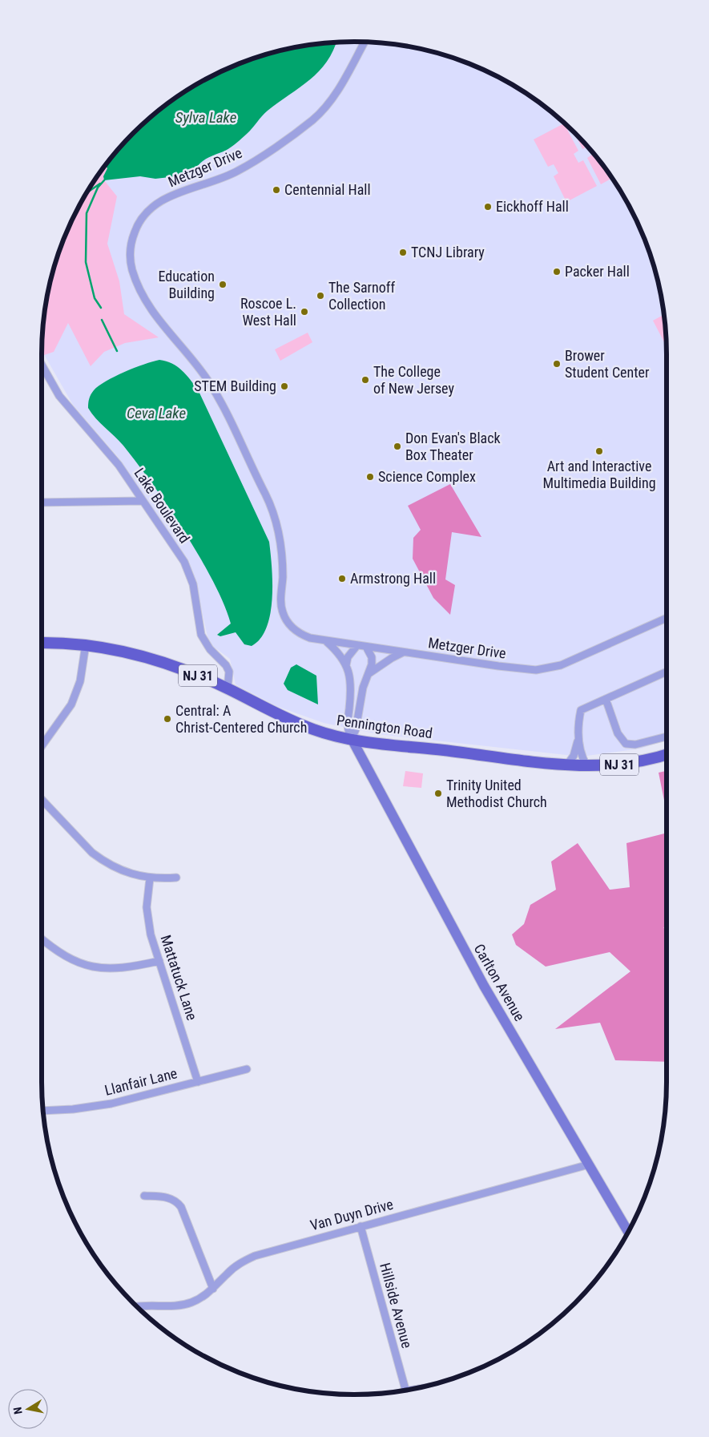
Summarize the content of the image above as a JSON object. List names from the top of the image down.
{
  "streets": {
    "main road": ["NJ 31", "Pennington Road"],
    "street": [
      "Metzger Drive",
      "Lake Boulevard",
      "Mattatuck Lane",
      "Carlton Avenue",
      "Llanfair Lane",
      "Van Duyn Drive",
      "Hillside Avenue"
    ]
  },
  "crossings": [
    ["Lake Boulevard", "Pennington Road"],
    ["Pennington Road", "Carlton Avenue"],
    ["Mattatuck Lane", "Llanfair Lane"],
    ["Carlton Avenue", "Van Duyn Drive"],
    ["Van Duyn Drive", "Hillside Avenue"]
  ],
  "water": ["Sylva Lake", "Ceva Lake"],
  "places": [
    "Centennial Hall",
    "Eickhoff Hall",
    "TCNJ Library",
    "Packer Hall",
    "Education Building",
    "The Sarnoff Collection",
    "Roscoe L. West Hall",
    "Brower Student Center",
    "The College of New Jersey",
    "STEM Building",
    "Don Evan's Black Box Theater",
    "Art and Interactive Multimedia Building",
    "Science Complex",
    "Armstrong Hall",
    "Central: A Christ-Centered Church",
    "Trinity United Methodist Church"
  ],
  "north": "left"
}
